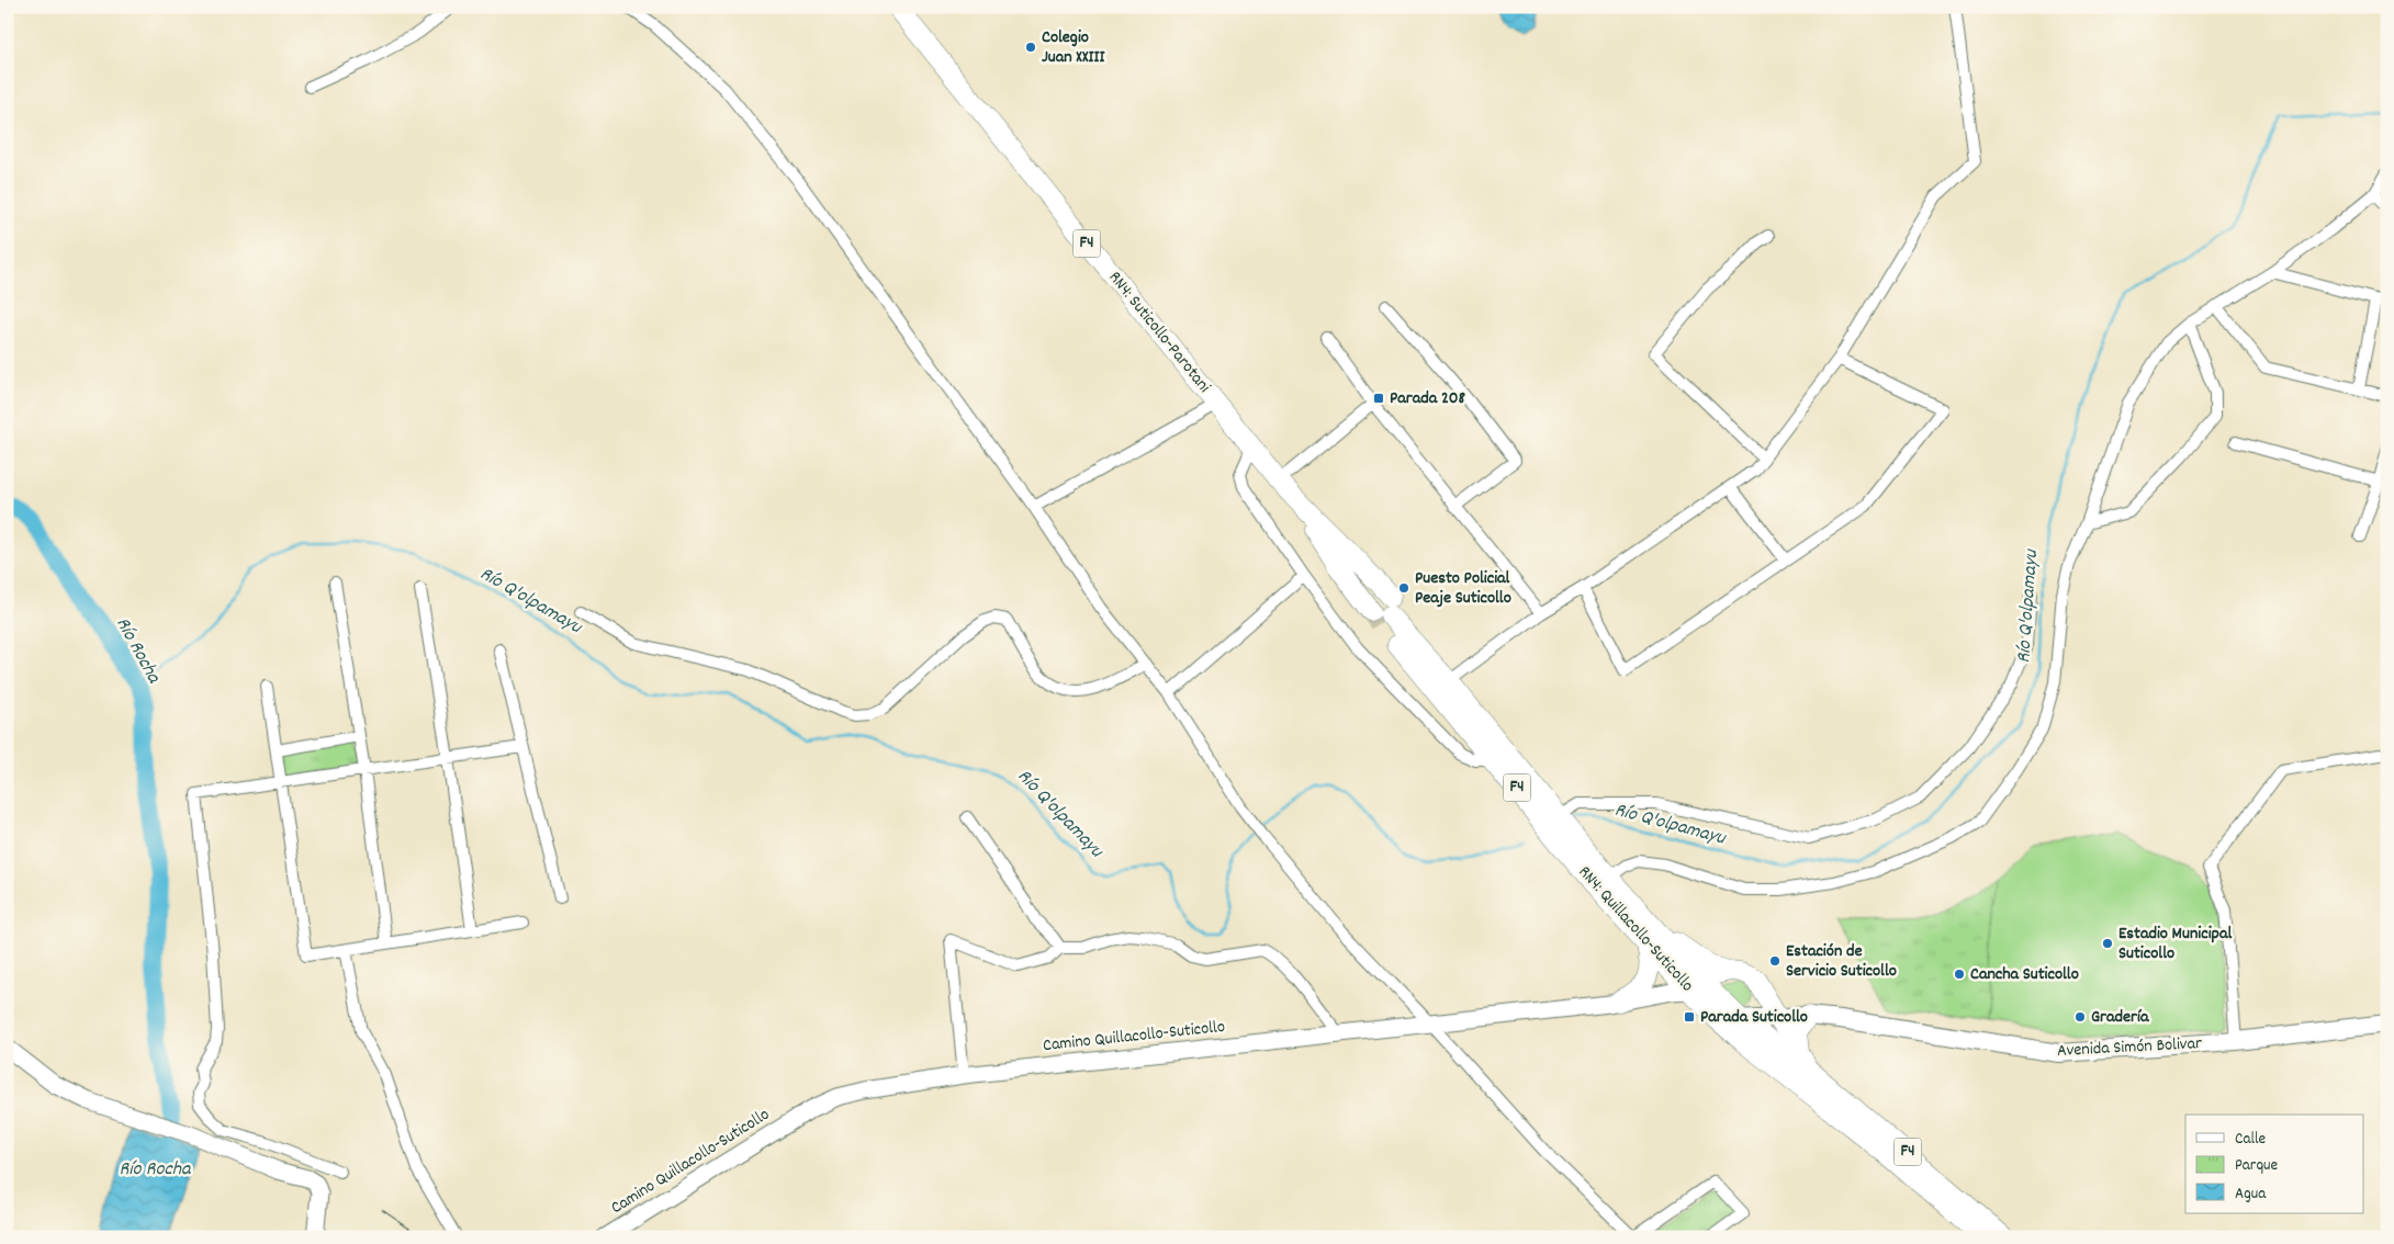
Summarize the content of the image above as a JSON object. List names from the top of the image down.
{
  "streets": {
    "highway": ["F4", "RN4: Suticollo-Parotani", "RN4: Quillacollo-Suticollo"],
    "main road": ["Camino Quillacollo-Suticollo", "Avenida Simón Bolivar"]
  },
  "crossings": [
    ["RN4: Suticollo-Parotani", "RN4: Quillacollo-Suticollo"],
    ["RN4: Quillacollo-Suticollo", "Camino Quillacollo-Suticollo"],
    ["RN4: Quillacollo-Suticollo", "Avenida Simón Bolivar"]
  ],
  "water": ["Río Q'olpamayu", "Río Rocha"],
  "places": {
    "other": [
      "Colegio Juan XXIII",
      "Puesto Policial Peaje Suticollo",
      "Estadio Municipal Suticollo",
      "Estación de Servicio Suticollo",
      "Cancha Suticollo",
      "Gradería"
    ],
    "transit": ["Parada 208", "Parada Suticollo"]
  },
  "legend": ["Calle", "Parque", "Agua"]
}
